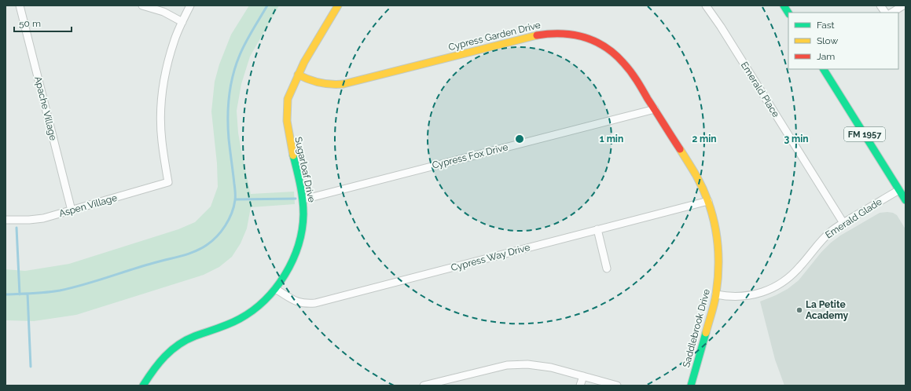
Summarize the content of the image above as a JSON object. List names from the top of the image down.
{
  "streets": {
    "street": [
      "Cypress Garden Drive",
      "Emerald Place",
      "Apache Village",
      "FM 1957",
      "Cypress Fox Drive",
      "Sugarloaf Drive",
      "Aspen Village",
      "Emerald Glade",
      "Cypress Way Drive",
      "Saddlebrook Drive"
    ]
  },
  "crossings": [
    ["Cypress Garden Drive", "Cypress Fox Drive"],
    ["Cypress Garden Drive", "Sugarloaf Drive"],
    ["Cypress Garden Drive", "Cypress Way Drive"],
    ["Cypress Garden Drive", "Saddlebrook Drive"],
    ["Emerald Place", "Emerald Glade"],
    ["Apache Village", "Aspen Village"],
    ["FM 1957", "Emerald Glade"],
    ["Cypress Fox Drive", "Sugarloaf Drive"],
    ["Sugarloaf Drive", "Cypress Way Drive"],
    ["Emerald Glade", "Saddlebrook Drive"],
    ["Cypress Way Drive", "Saddlebrook Drive"]
  ],
  "places": ["La Petite Academy"],
  "legend": ["Fast", "Slow", "Jam"],
  "scale_bar": "50 m",
  "rings": ["1 min", "2 min", "3 min"]
}
